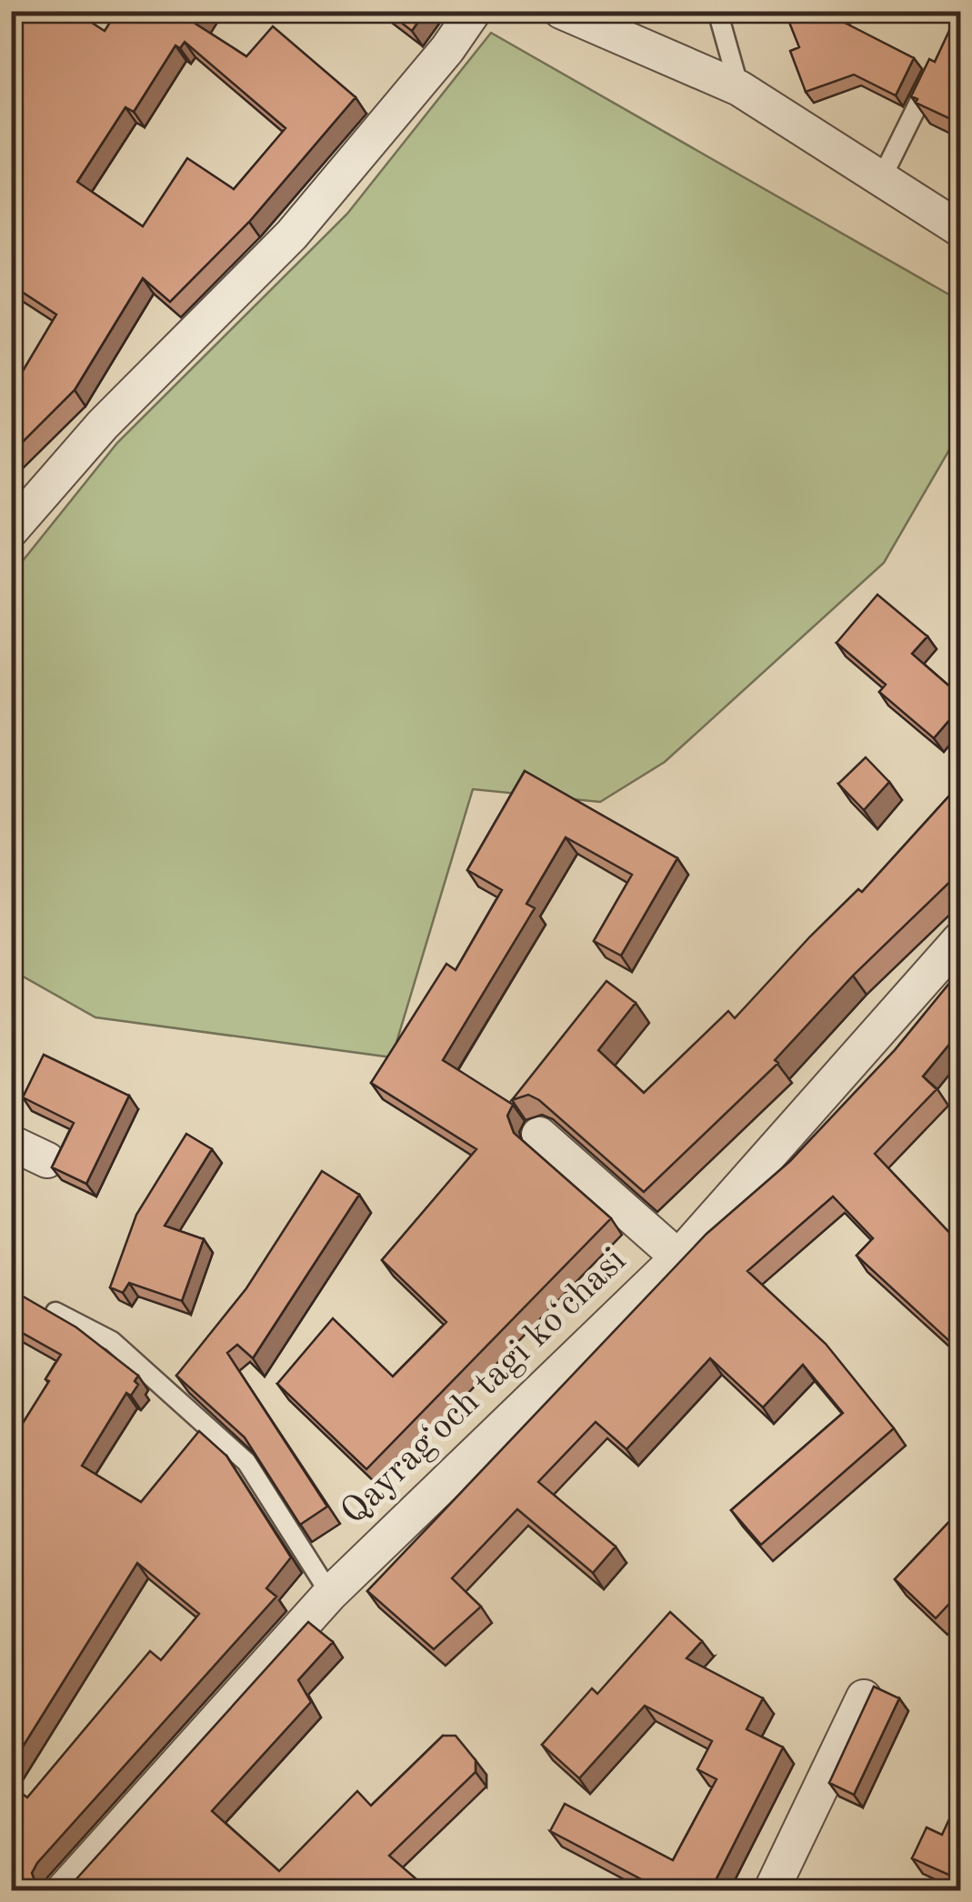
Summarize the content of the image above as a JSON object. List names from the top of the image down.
{
  "streets": {
    "street": ["Qayragʻoch tagi koʻchasi"]
  }
}
